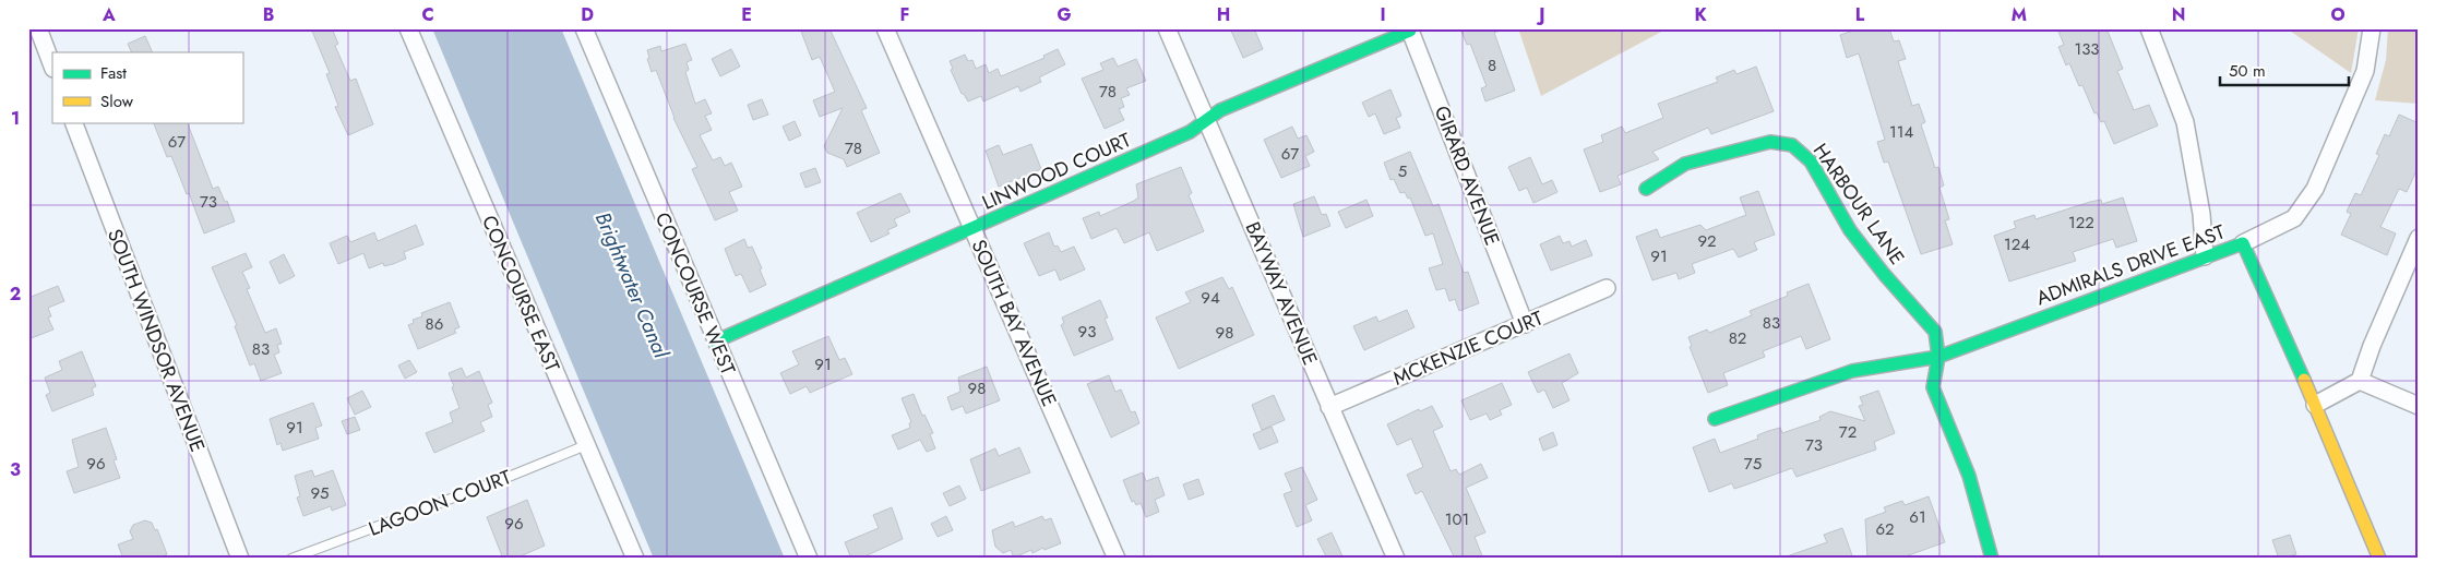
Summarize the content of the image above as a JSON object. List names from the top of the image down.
{
  "streets": {
    "street": [
      "LINWOOD COURT",
      "GIRARD AVENUE",
      "HARBOUR LANE",
      "ADMIRALS DRIVE EAST",
      "CONCOURSE EAST",
      "CONCOURSE WEST",
      "BAYWAY AVENUE",
      "SOUTH BAY AVENUE",
      "SOUTH WINDSOR AVENUE",
      "MCKENZIE COURT"
    ],
    "lane": ["LAGOON COURT"]
  },
  "crossings": [
    ["LINWOOD COURT", "GIRARD AVENUE"],
    ["LINWOOD COURT", "CONCOURSE WEST"],
    ["LINWOOD COURT", "BAYWAY AVENUE"],
    ["LINWOOD COURT", "SOUTH BAY AVENUE"],
    ["GIRARD AVENUE", "MCKENZIE COURT"],
    ["HARBOUR LANE", "ADMIRALS DRIVE EAST"],
    ["CONCOURSE EAST", "LAGOON COURT"],
    ["BAYWAY AVENUE", "MCKENZIE COURT"]
  ],
  "water": ["Brightwater Canal"],
  "house_numbers": [
    "133",
    "8",
    "78",
    "114",
    "67",
    "78",
    "67",
    "5",
    "73",
    "122",
    "92",
    "124",
    "91",
    "94",
    "83",
    "86",
    "93",
    "98",
    "82",
    "83",
    "91",
    "98",
    "91",
    "72",
    "73",
    "96",
    "75",
    "95",
    "61",
    "101",
    "96",
    "62"
  ],
  "legend": ["Fast", "Slow"],
  "scale_bar": "50 m",
  "grid": {
    "columns": [
      "A",
      "B",
      "C",
      "D",
      "E",
      "F",
      "G",
      "H",
      "I",
      "J",
      "K",
      "L",
      "M",
      "N",
      "O"
    ],
    "rows": ["1", "2", "3"]
  }
}
